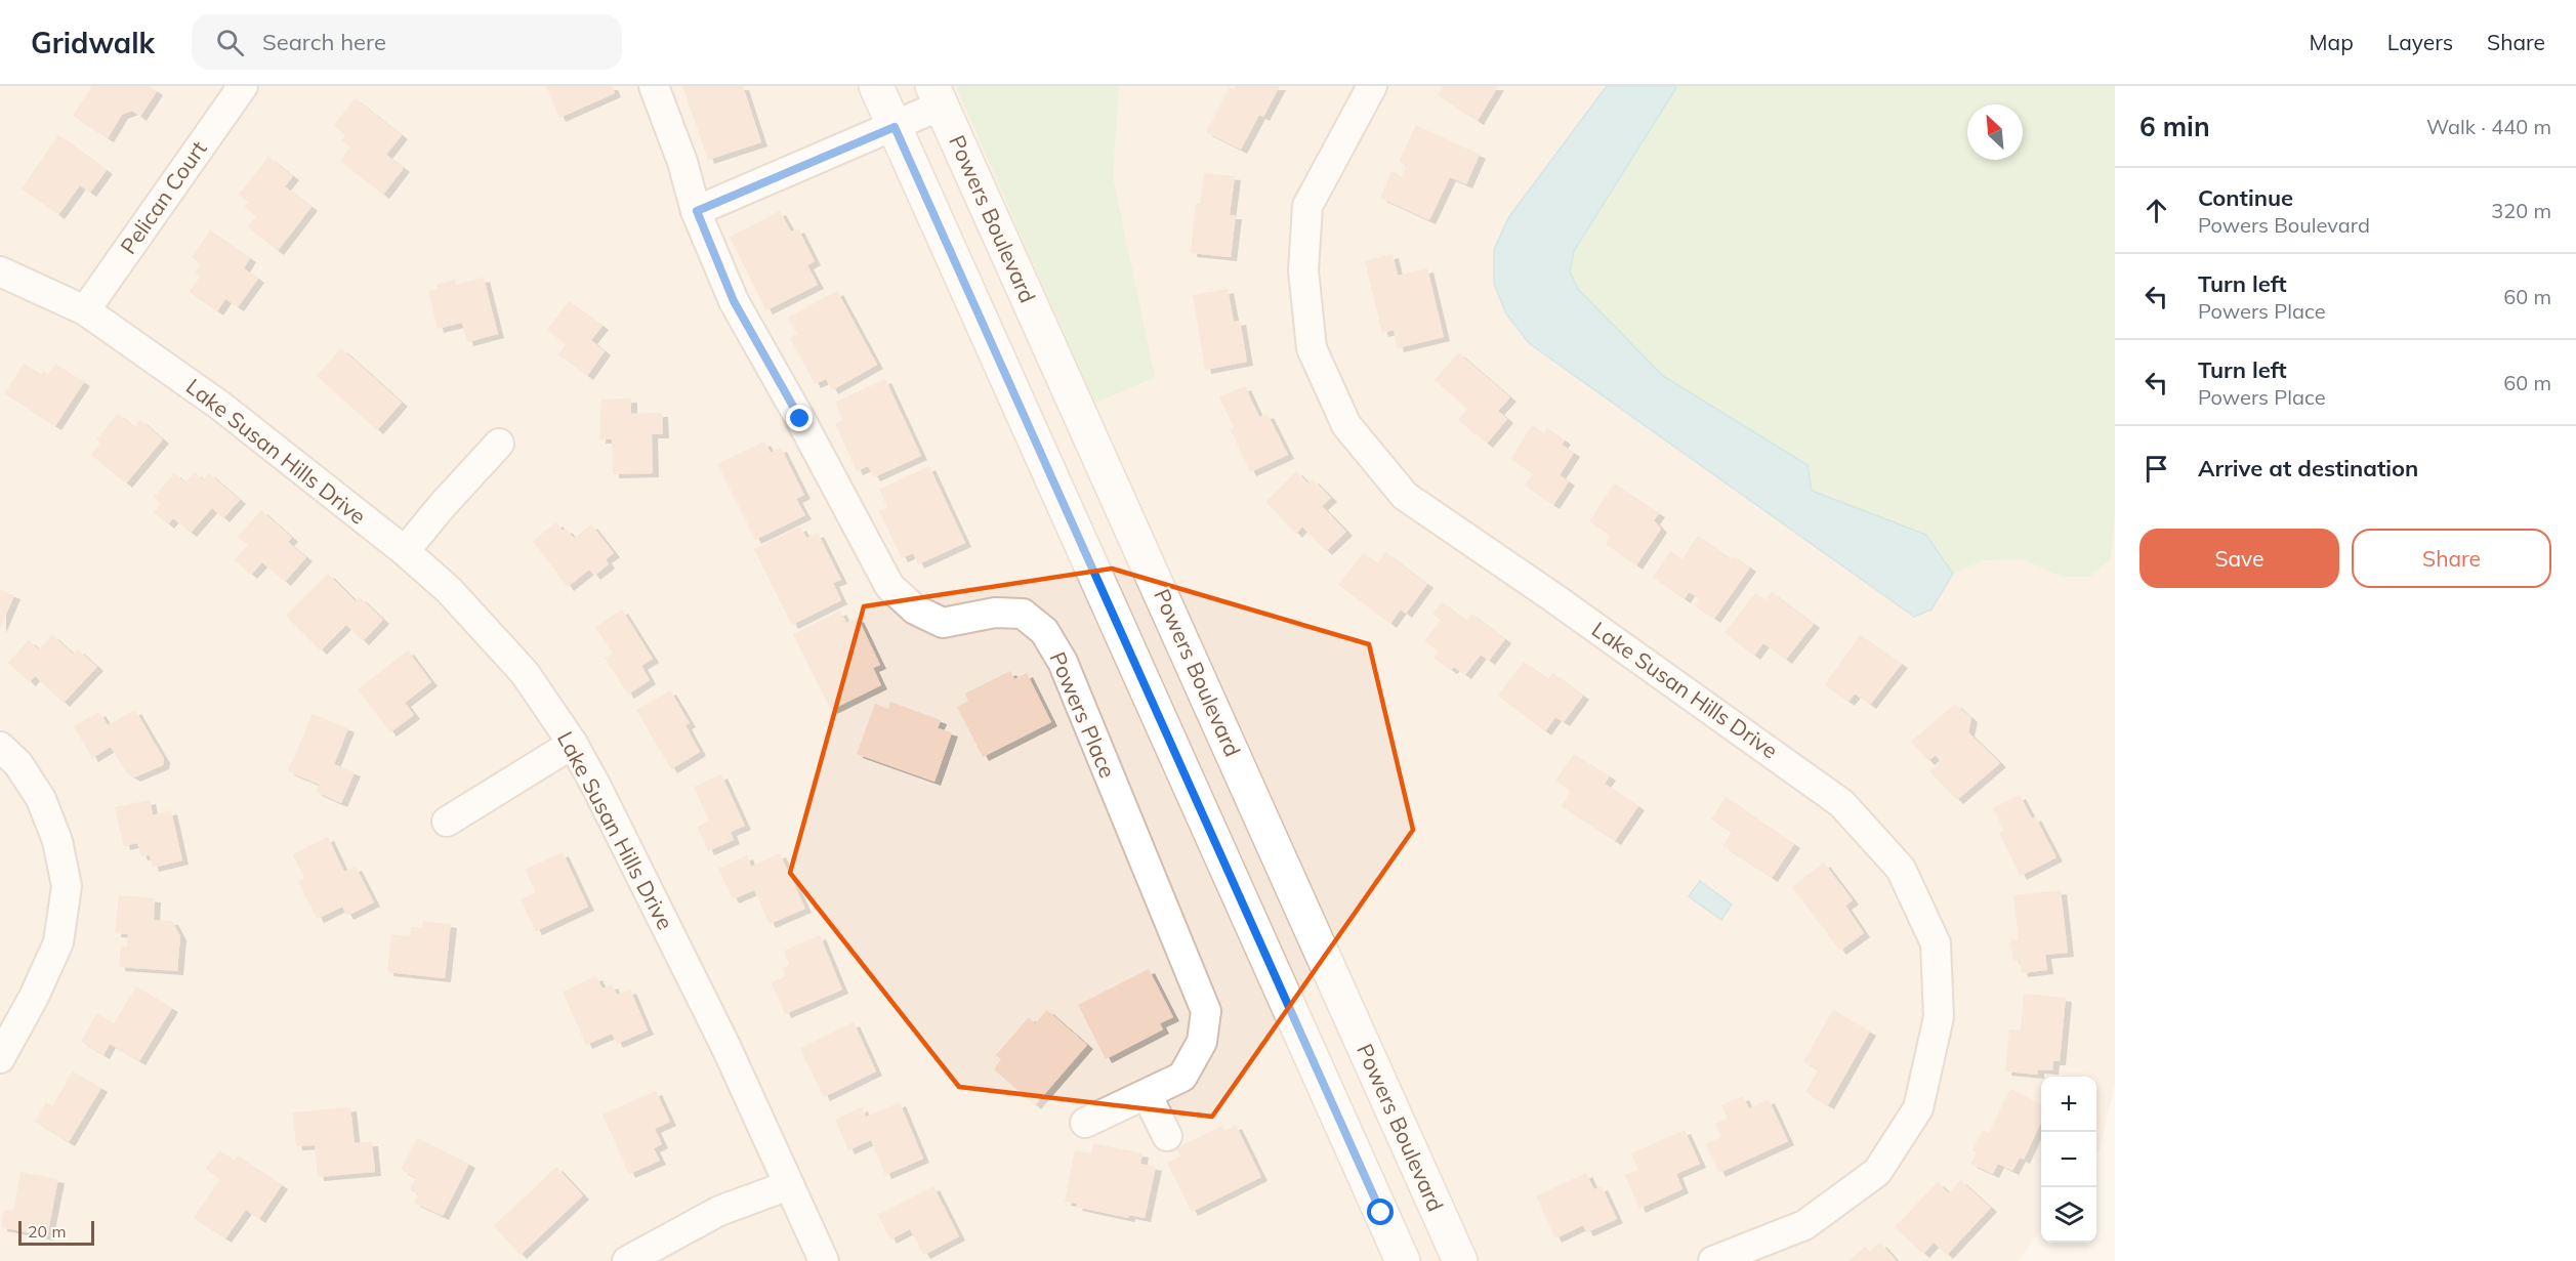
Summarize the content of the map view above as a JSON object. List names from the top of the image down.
{
  "streets": {
    "main road": ["Powers Boulevard"],
    "street": ["Pelican Court", "Lake Susan Hills Drive", "Powers Place"]
  },
  "crossings": [
    ["Pelican Court", "Lake Susan Hills Drive"]
  ],
  "scale_bar": "20 m",
  "north": "top left",
  "page": {
    "header": "Gridwalk",
    "search": "Search here",
    "nav": ["Map", "Layers", "Share"],
    "heading": ["6 min", "Walk · 440 m"],
    "list": [
      ["Continue", "Powers Boulevard", "320 m"],
      ["Turn left", "Powers Place", "60 m"],
      ["Turn left", "Powers Place", "60 m"],
      "Arrive at destination"
    ],
    "buttons": ["Save", "Share"],
    "map_buttons": ["+", "−"],
    "scale": "20 m"
  }
}
